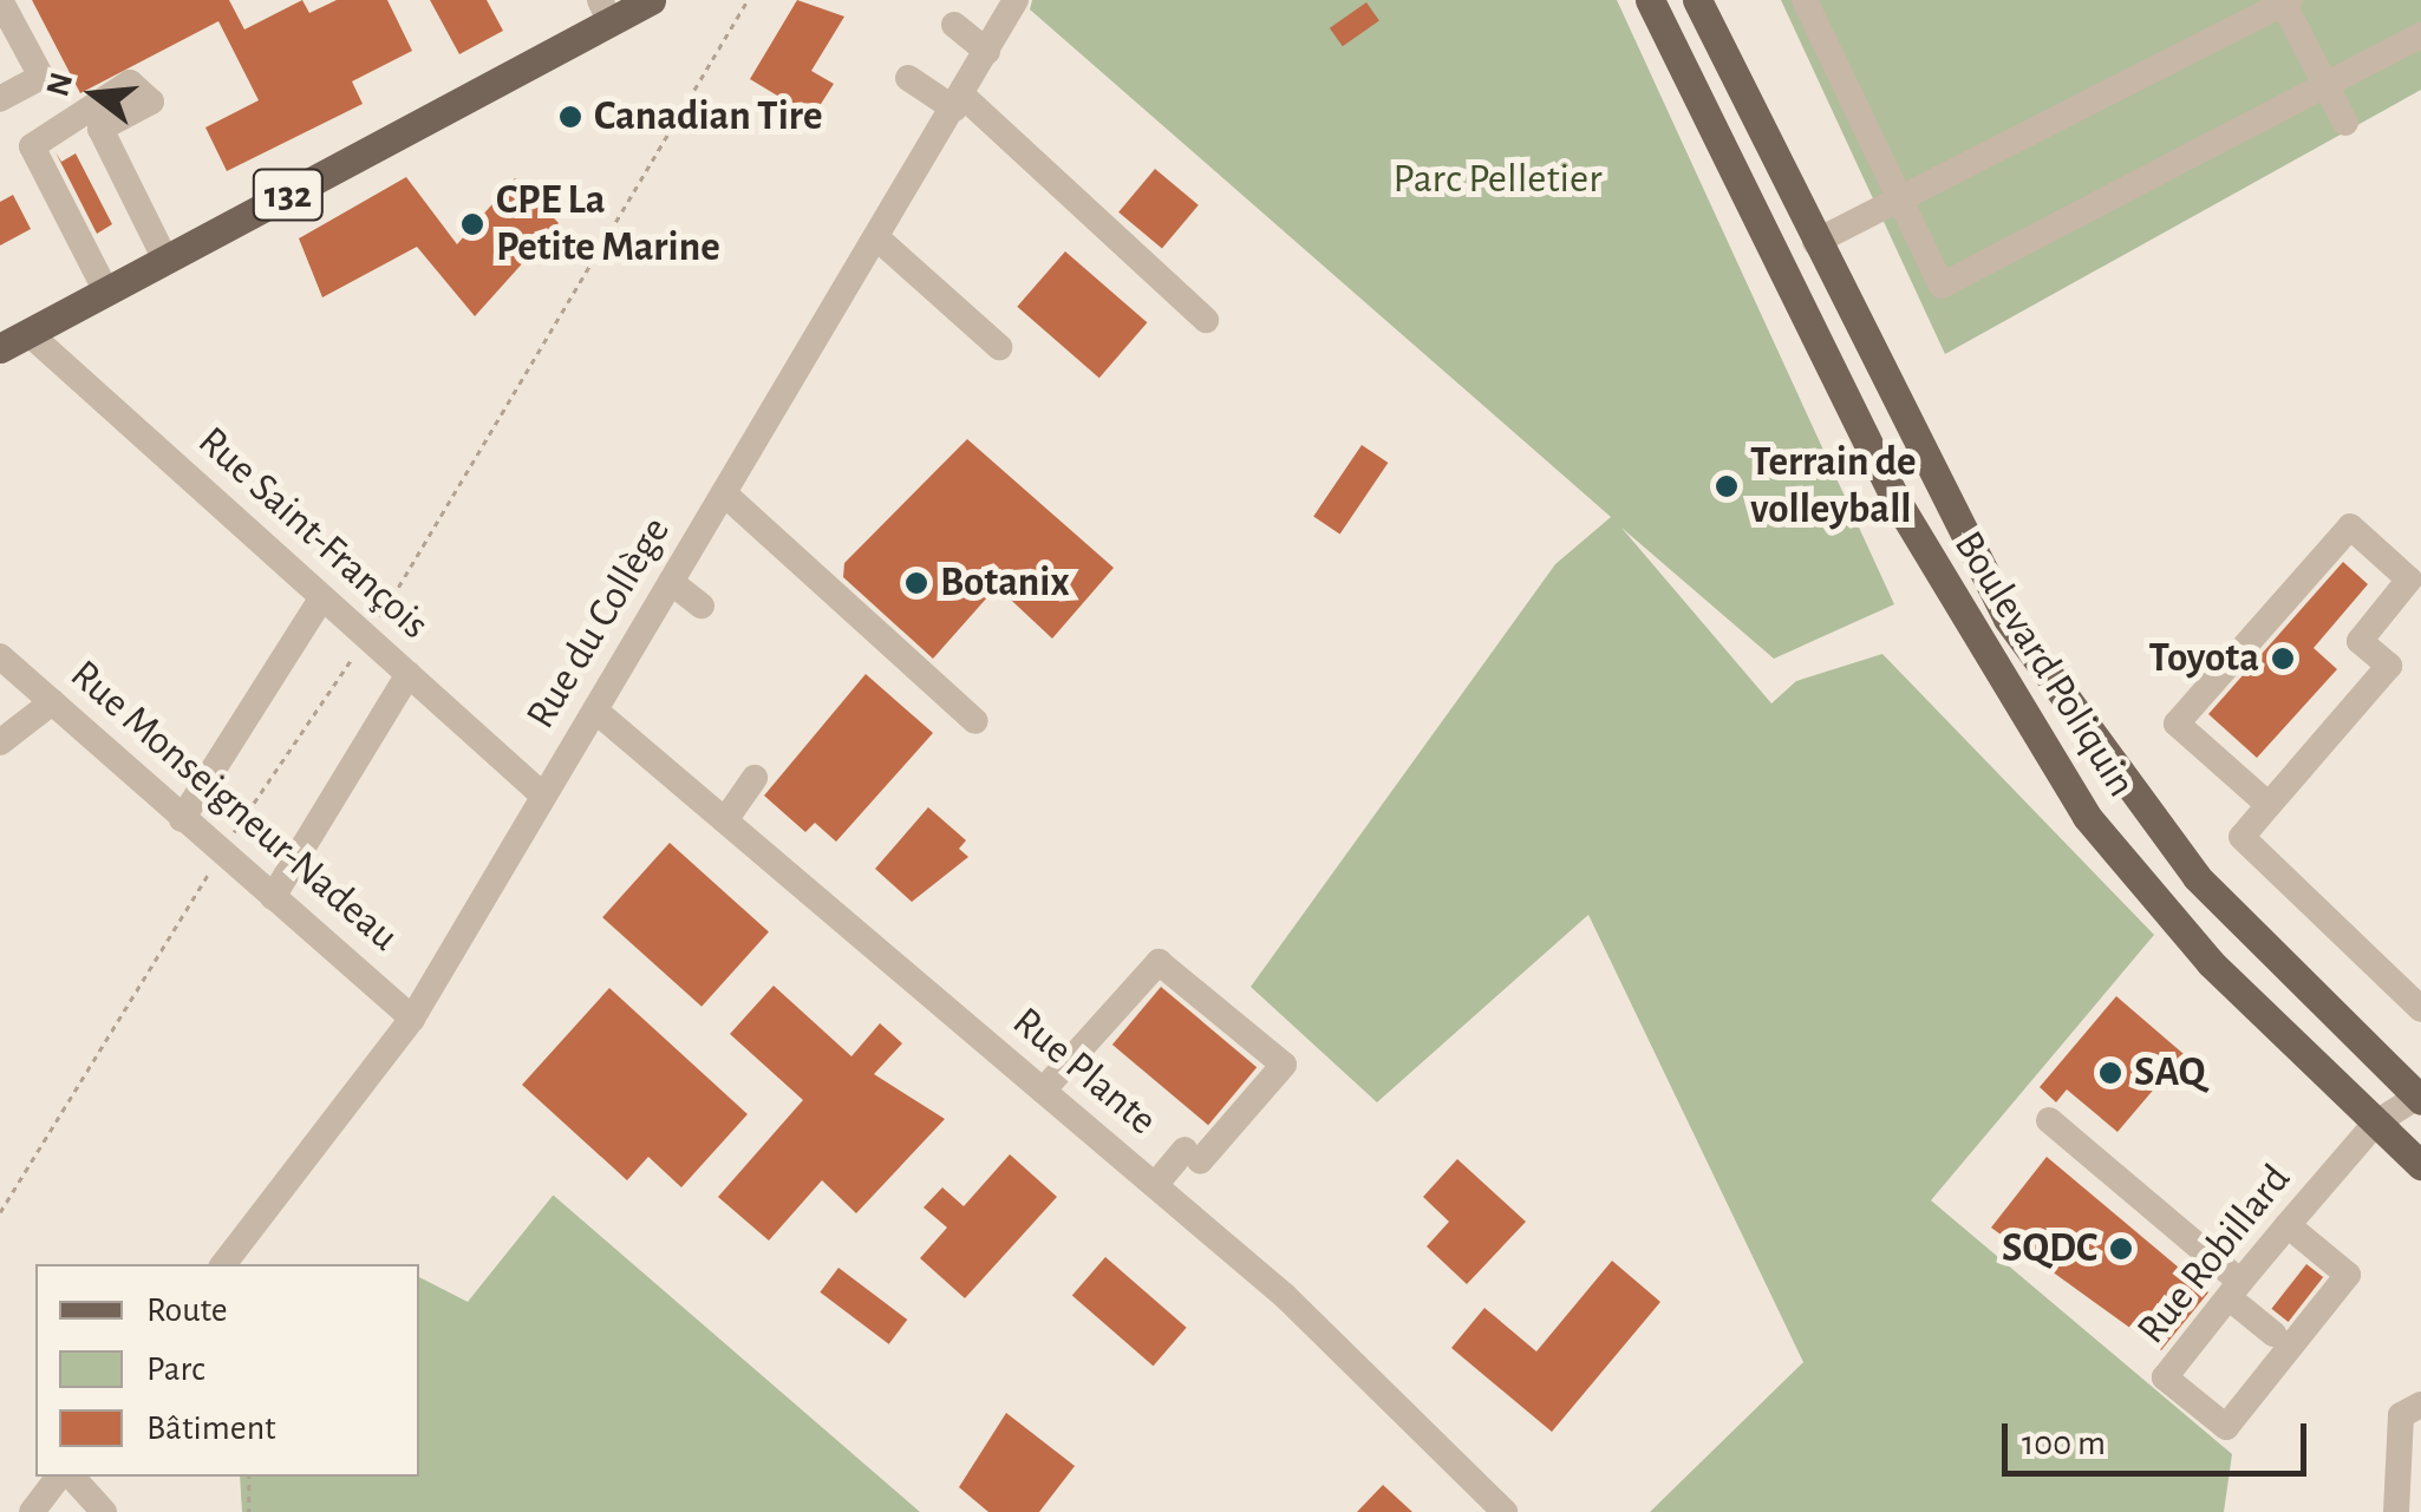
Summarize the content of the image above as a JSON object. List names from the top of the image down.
{
  "streets": {
    "main road": ["132", "Boulevard Poliquin"],
    "street": [
      "Rue Saint-François",
      "Rue du Collège",
      "Rue Monseigneur-Nadeau",
      "Rue Plante",
      "Rue Robillard"
    ]
  },
  "crossings": [
    ["132", "Rue Saint-François"],
    ["Rue Saint-François", "Rue du Collège"],
    ["Rue du Collège", "Rue Monseigneur-Nadeau"],
    ["Rue du Collège", "Rue Plante"],
    ["Boulevard Poliquin", "Rue Robillard"]
  ],
  "parks": ["Parc Pelletier"],
  "places": [
    "Canadian Tire",
    "CPE La Petite Marine",
    "Terrain de volleyball",
    "Botanix",
    "Toyota",
    "SAQ",
    "SQDC"
  ],
  "legend": ["Route", "Parc", "Bâtiment"],
  "scale_bar": "100 m",
  "north": "left"
}
